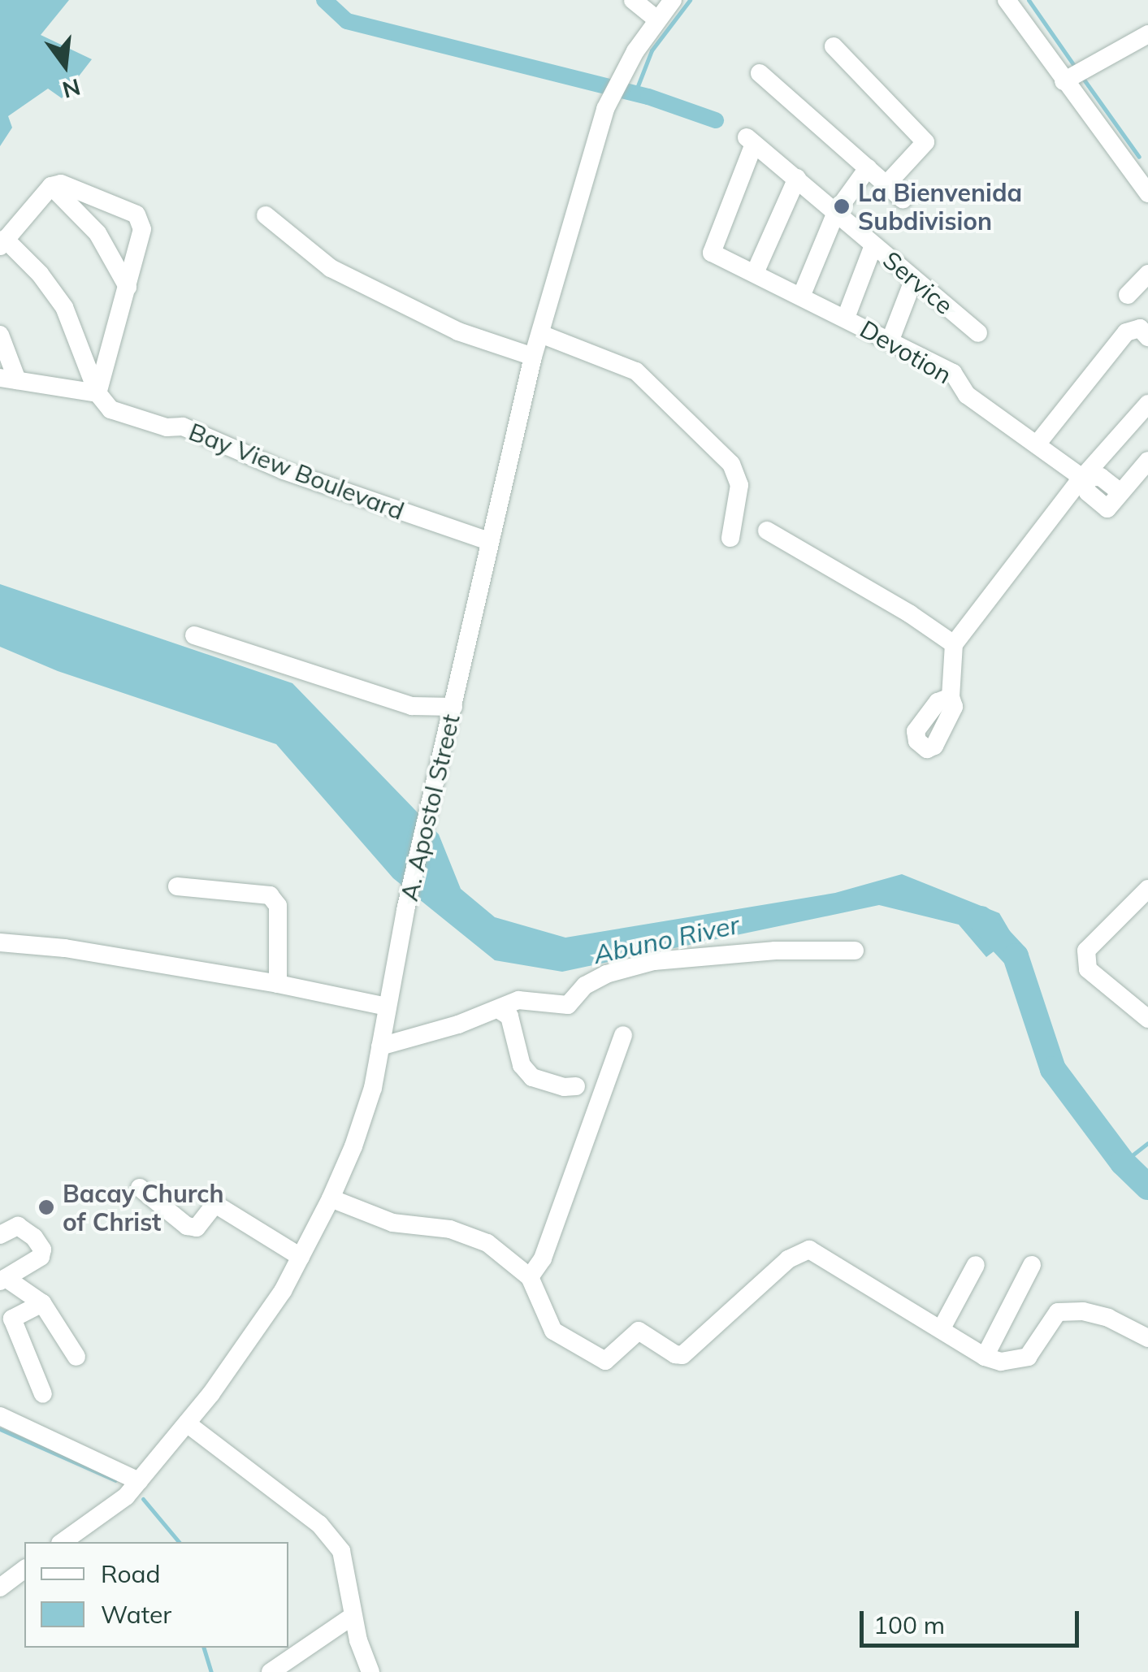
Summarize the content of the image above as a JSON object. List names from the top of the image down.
{
  "streets": {
    "street": [
      "Service",
      "Devotion",
      "Bay View Boulevard",
      "A. Apostol Street"
    ]
  },
  "crossings": [
    ["Service", "Devotion"],
    ["Bay View Boulevard", "A. Apostol Street"]
  ],
  "water": ["Abuno River"],
  "places": ["La Bienvenida Subdivision", "Bacay Church of Christ"],
  "legend": ["Road", "Water"],
  "scale_bar": "100 m",
  "north": "bottom"
}
